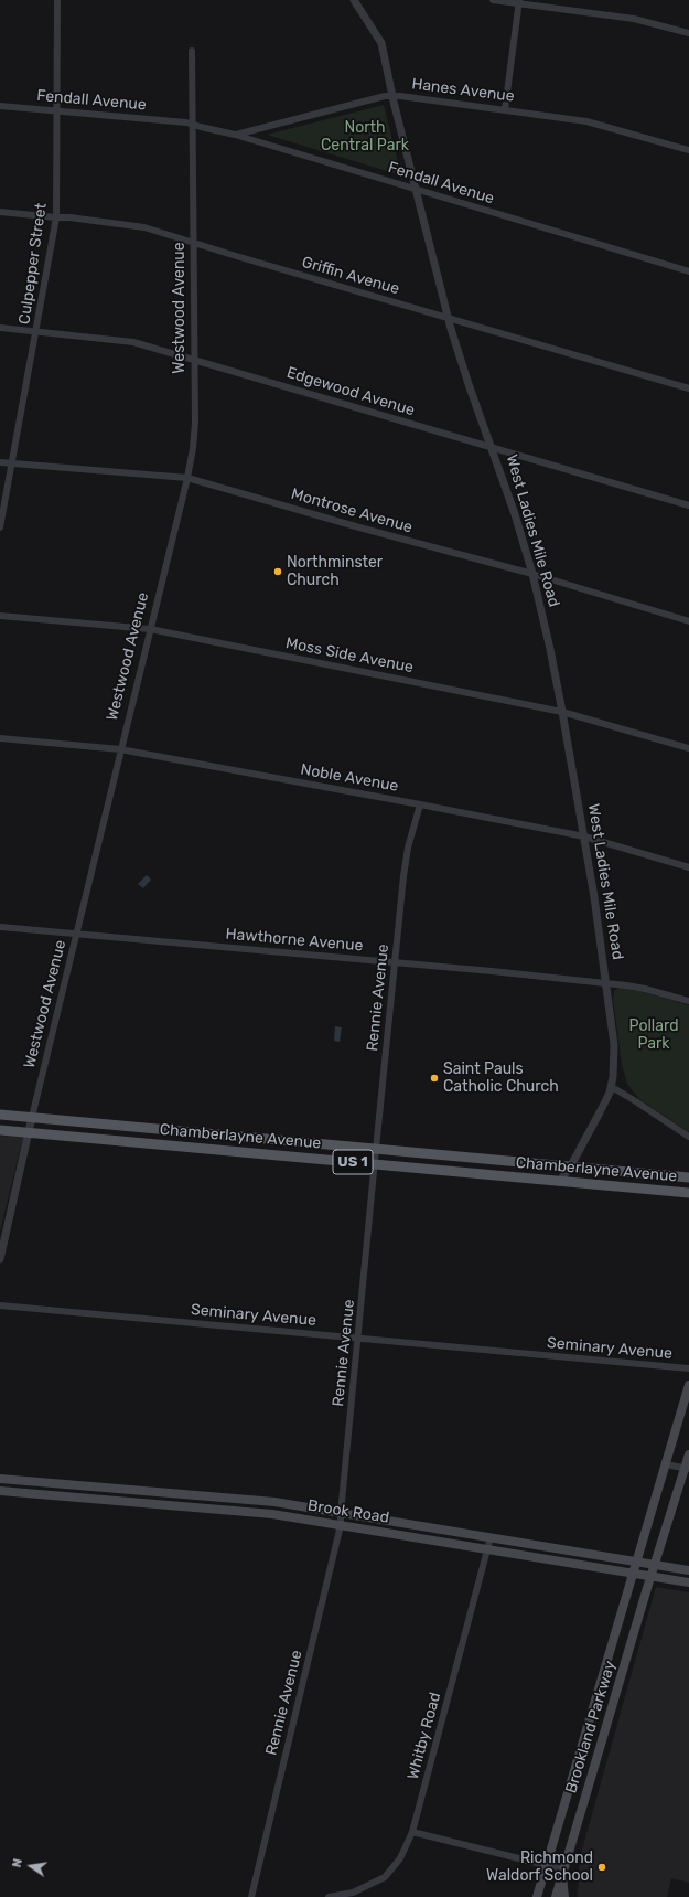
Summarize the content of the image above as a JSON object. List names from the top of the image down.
{
  "streets": {
    "main road": [
      "Chamberlayne Avenue",
      "US 1",
      "Brook Road",
      "Brookland Parkway"
    ],
    "street": [
      "Hanes Avenue",
      "Fendall Avenue",
      "Culpepper Street",
      "Griffin Avenue",
      "Westwood Avenue",
      "Edgewood Avenue",
      "Montrose Avenue",
      "West Ladies Mile Road",
      "Moss Side Avenue",
      "Noble Avenue",
      "Hawthorne Avenue",
      "Rennie Avenue",
      "Seminary Avenue",
      "Whitby Road"
    ]
  },
  "crossings": [
    ["Hanes Avenue", "Fendall Avenue"],
    ["Hanes Avenue", "West Ladies Mile Road"],
    ["Fendall Avenue", "Culpepper Street"],
    ["Fendall Avenue", "Westwood Avenue"],
    ["Fendall Avenue", "West Ladies Mile Road"],
    ["Culpepper Street", "Griffin Avenue"],
    ["Culpepper Street", "Edgewood Avenue"],
    ["Culpepper Street", "Montrose Avenue"],
    ["Griffin Avenue", "Westwood Avenue"],
    ["Griffin Avenue", "West Ladies Mile Road"],
    ["Westwood Avenue", "Edgewood Avenue"],
    ["Westwood Avenue", "Montrose Avenue"],
    ["Westwood Avenue", "Moss Side Avenue"],
    ["Westwood Avenue", "Noble Avenue"],
    ["Westwood Avenue", "Hawthorne Avenue"],
    ["Westwood Avenue", "Chamberlayne Avenue"],
    ["Edgewood Avenue", "West Ladies Mile Road"],
    ["Montrose Avenue", "West Ladies Mile Road"],
    ["West Ladies Mile Road", "Moss Side Avenue"],
    ["West Ladies Mile Road", "Noble Avenue"],
    ["West Ladies Mile Road", "Hawthorne Avenue"],
    ["West Ladies Mile Road", "Chamberlayne Avenue"],
    ["Noble Avenue", "Rennie Avenue"],
    ["Hawthorne Avenue", "Rennie Avenue"],
    ["Rennie Avenue", "Chamberlayne Avenue"],
    ["Rennie Avenue", "Seminary Avenue"],
    ["Rennie Avenue", "Brook Road"],
    ["Brook Road", "Brookland Parkway"],
    ["Brook Road", "Whitby Road"]
  ],
  "parks": ["North Central Park", "Pollard Park"],
  "places": ["Northminster Church", "Saint Pauls Catholic Church", "Richmond Waldorf School"],
  "north": "left"
}
